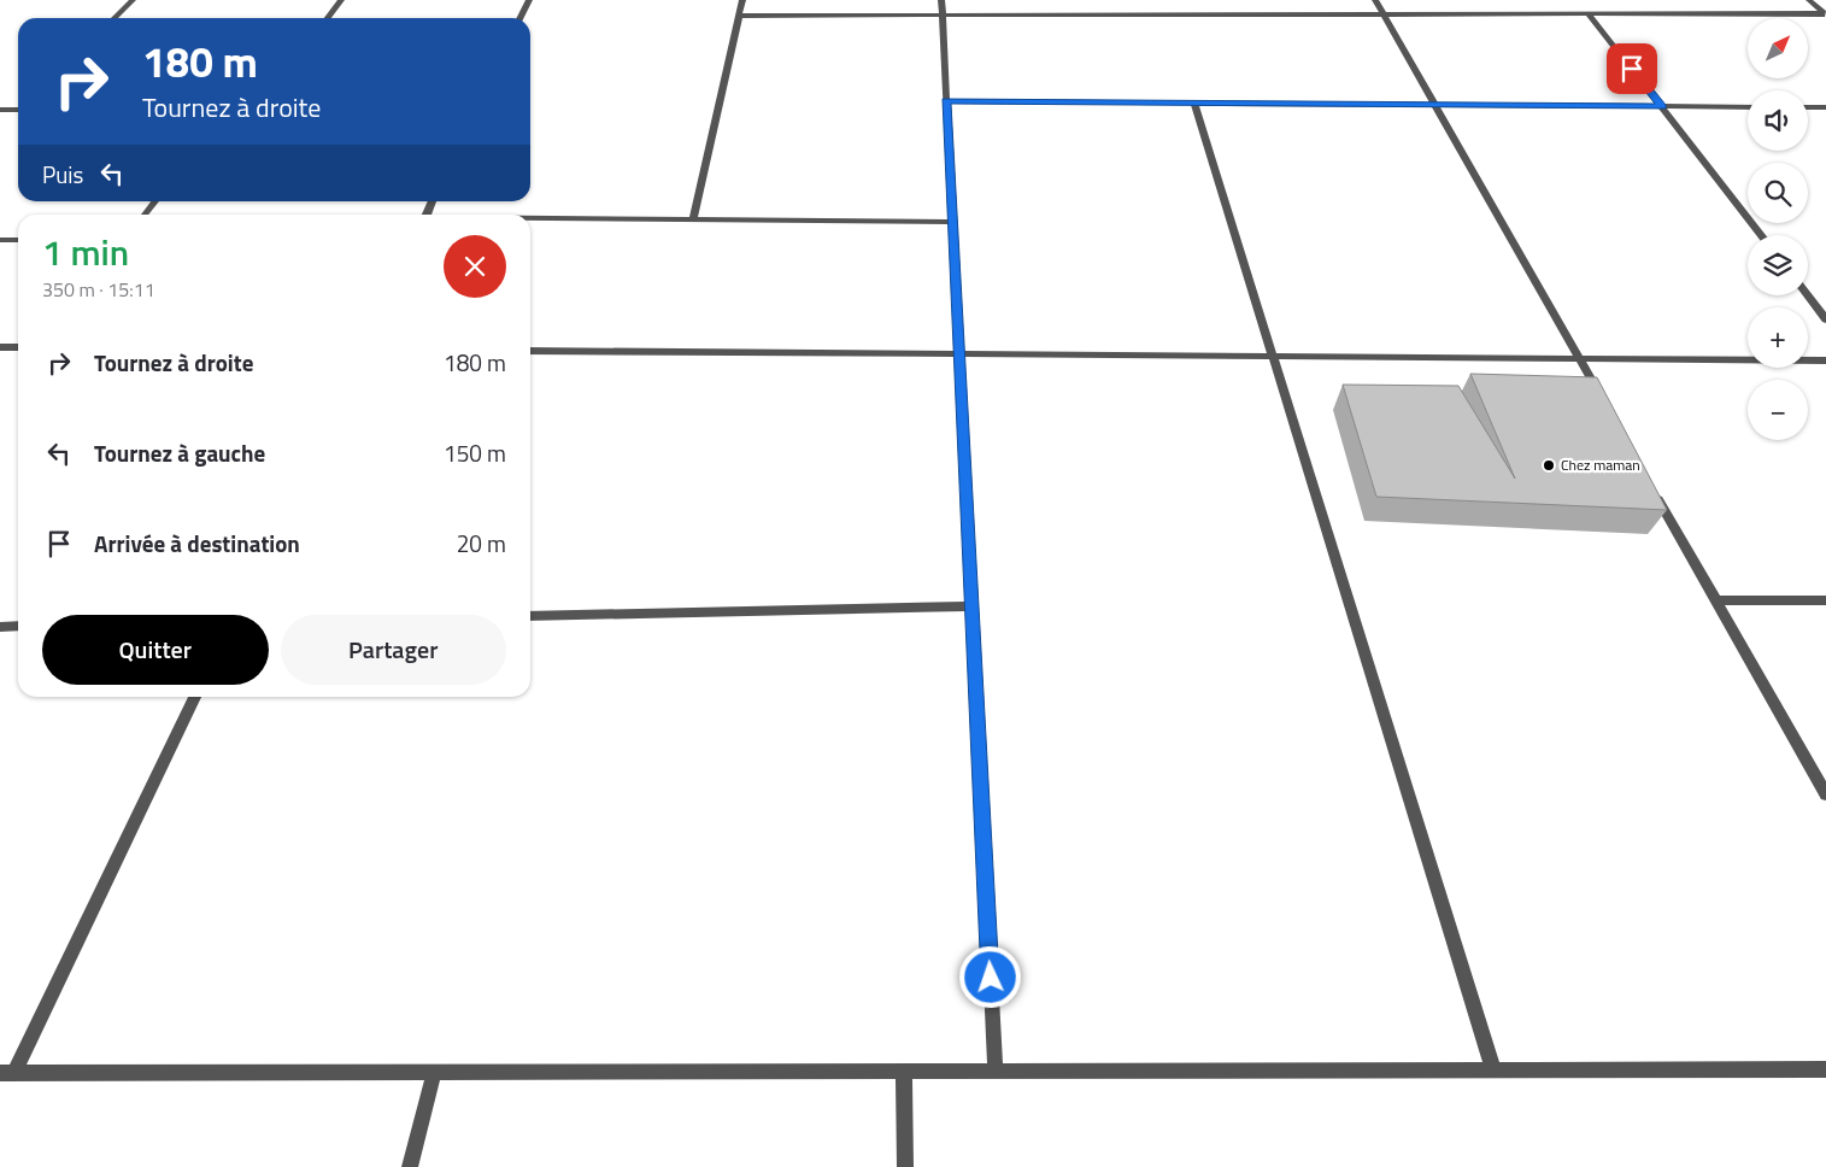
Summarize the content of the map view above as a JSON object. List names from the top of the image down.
{
  "places": ["Chez maman"],
  "north": "top right",
  "page": {
    "map_buttons": ["+", "−"],
    "turn": ["180 m", "Tournez à droite"],
    "then": "Puis",
    "heading": ["1 min", "350 m · 15:11"],
    "list": [
      {
        "name": "Tournez à droite",
        "value": "180 m"
      },
      {
        "name": "Tournez à gauche",
        "value": "150 m"
      },
      {
        "name": "Arrivée à destination",
        "value": "20 m"
      }
    ],
    "buttons": ["Quitter", "Partager"]
  }
}
